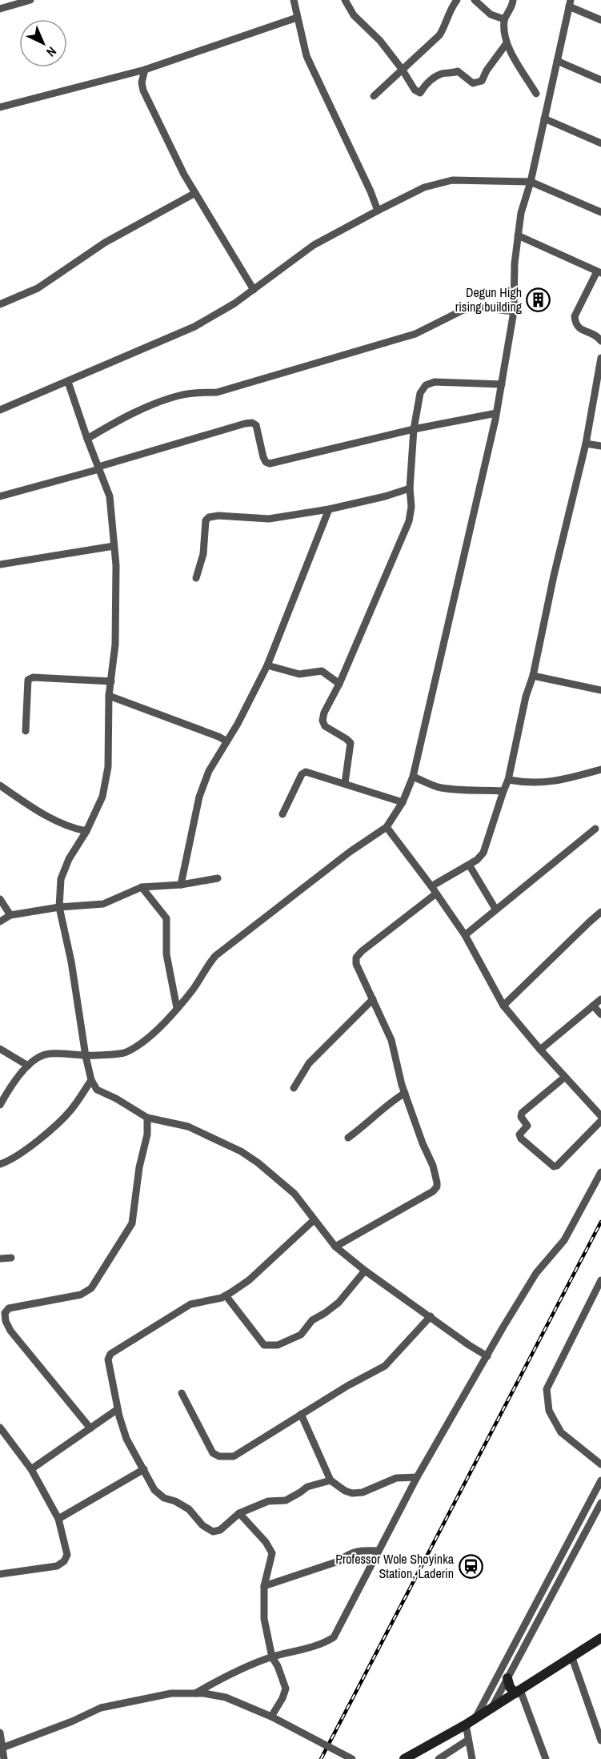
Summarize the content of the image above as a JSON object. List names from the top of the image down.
{
  "places": {
    "building": ["Degun High rising building"],
    "station": ["Professor Wole Shoyinka Station, Laderin"]
  },
  "north": "bottom right"
}
